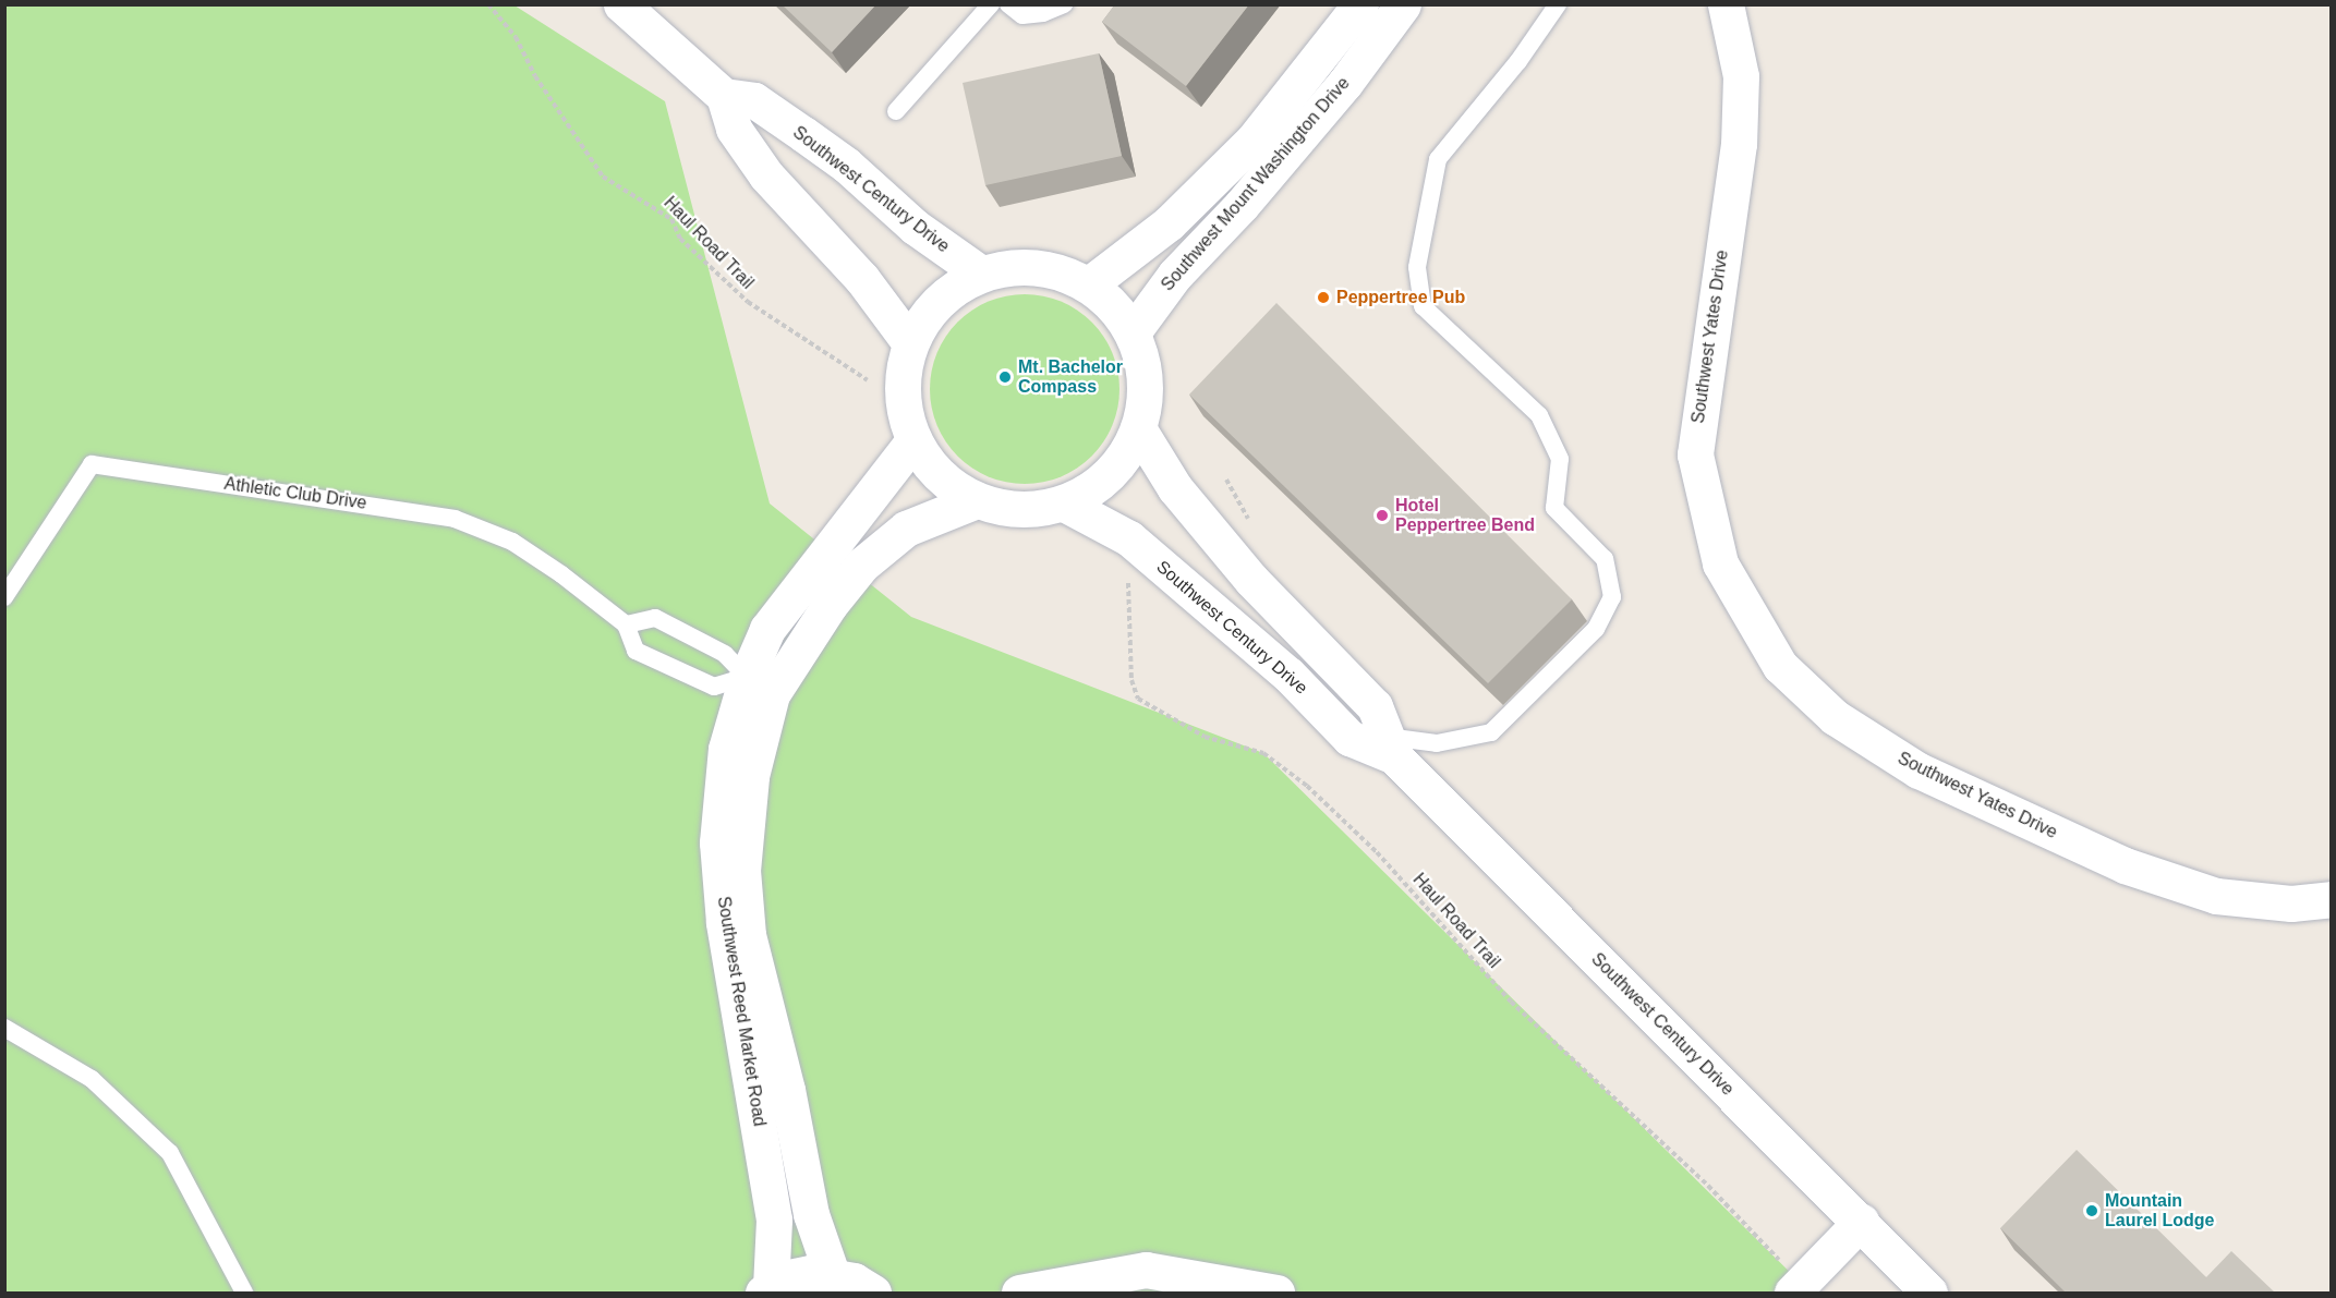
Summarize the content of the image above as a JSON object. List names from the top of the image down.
{
  "streets": {
    "main road": [
      "Southwest Mount Washington Drive",
      "Southwest Century Drive",
      "Southwest Yates Drive",
      "Southwest Reed Market Road"
    ],
    "lane": ["Athletic Club Drive"],
    "path": ["Haul Road Trail"]
  },
  "crossings": [
    ["Athletic Club Drive", "Southwest Reed Market Road"]
  ],
  "places": [
    "Peppertree Pub",
    "Mt. Bachelor Compass",
    "Hotel Peppertree Bend",
    "Mountain Laurel Lodge"
  ]
}
